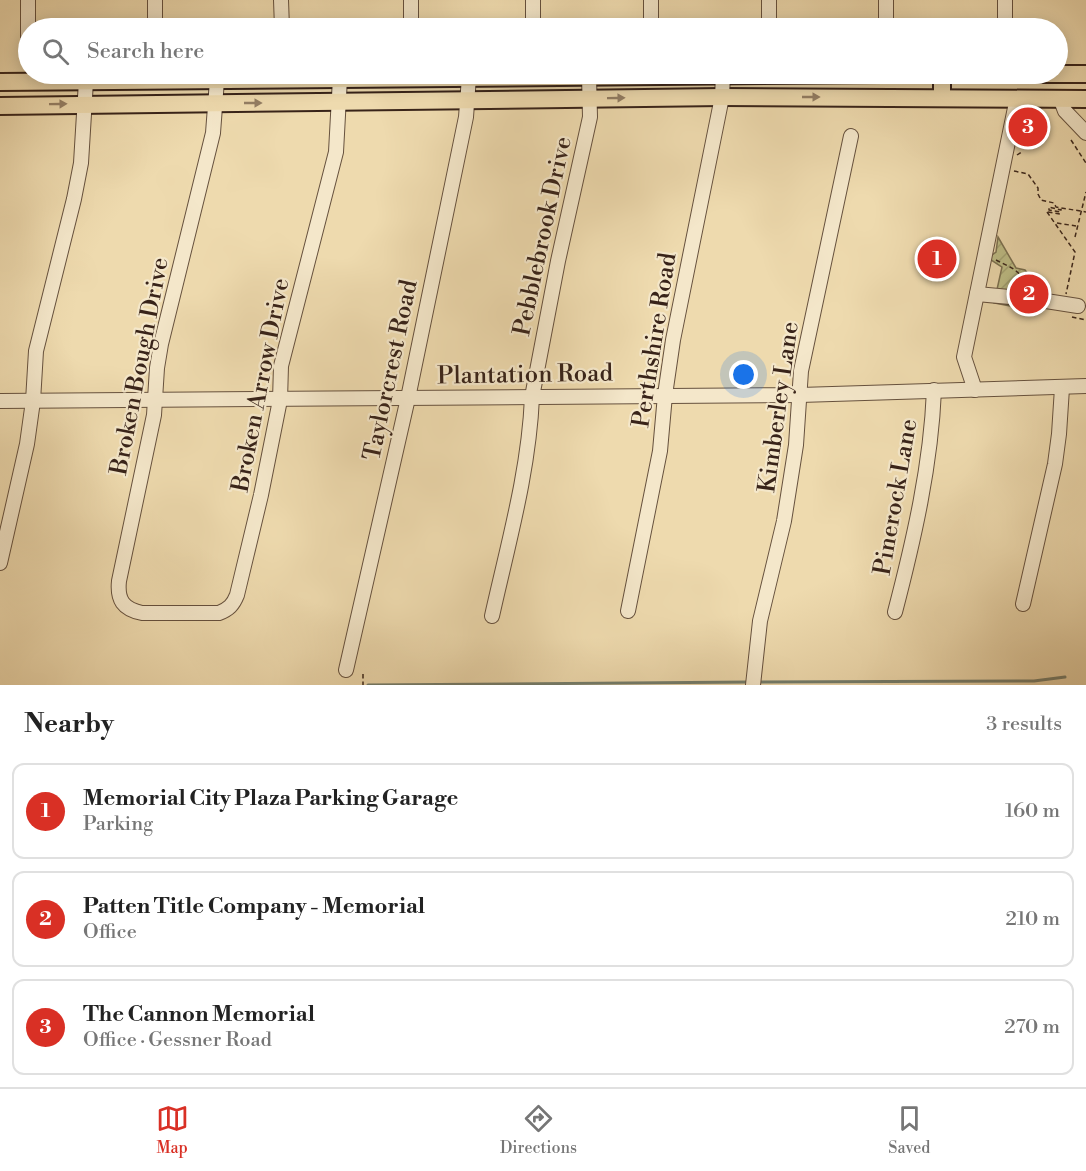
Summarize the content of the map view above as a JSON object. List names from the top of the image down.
{
  "streets": {
    "street": [
      "Pebblebrook Drive",
      "Perthshire Road",
      "Broken Bough Drive",
      "Taylorcrest Road",
      "Plantation Road",
      "Broken Arrow Drive",
      "Kimberley Lane",
      "Pinerock Lane"
    ]
  },
  "crossings": [
    ["Pebblebrook Drive", "Plantation Road"],
    ["Perthshire Road", "Plantation Road"],
    ["Broken Bough Drive", "Plantation Road"],
    ["Broken Bough Drive", "Broken Arrow Drive"],
    ["Taylorcrest Road", "Plantation Road"],
    ["Plantation Road", "Broken Arrow Drive"],
    ["Plantation Road", "Kimberley Lane"],
    ["Plantation Road", "Pinerock Lane"]
  ],
  "page": {
    "search": "Search here",
    "pins": ["3", "1", "2"],
    "heading": ["Nearby", "3 results"],
    "list": [
      {
        "mark": "1",
        "name": "Memorial City Plaza Parking Garage",
        "note": "Parking",
        "value": "160 m"
      },
      {
        "mark": "2",
        "name": "Patten Title Company - Memorial",
        "note": "Office",
        "value": "210 m"
      },
      {
        "mark": "3",
        "name": "The Cannon Memorial",
        "note": "Office · Gessner Road",
        "value": "270 m"
      }
    ],
    "nav": ["Map", "Directions", "Saved"]
  }
}
